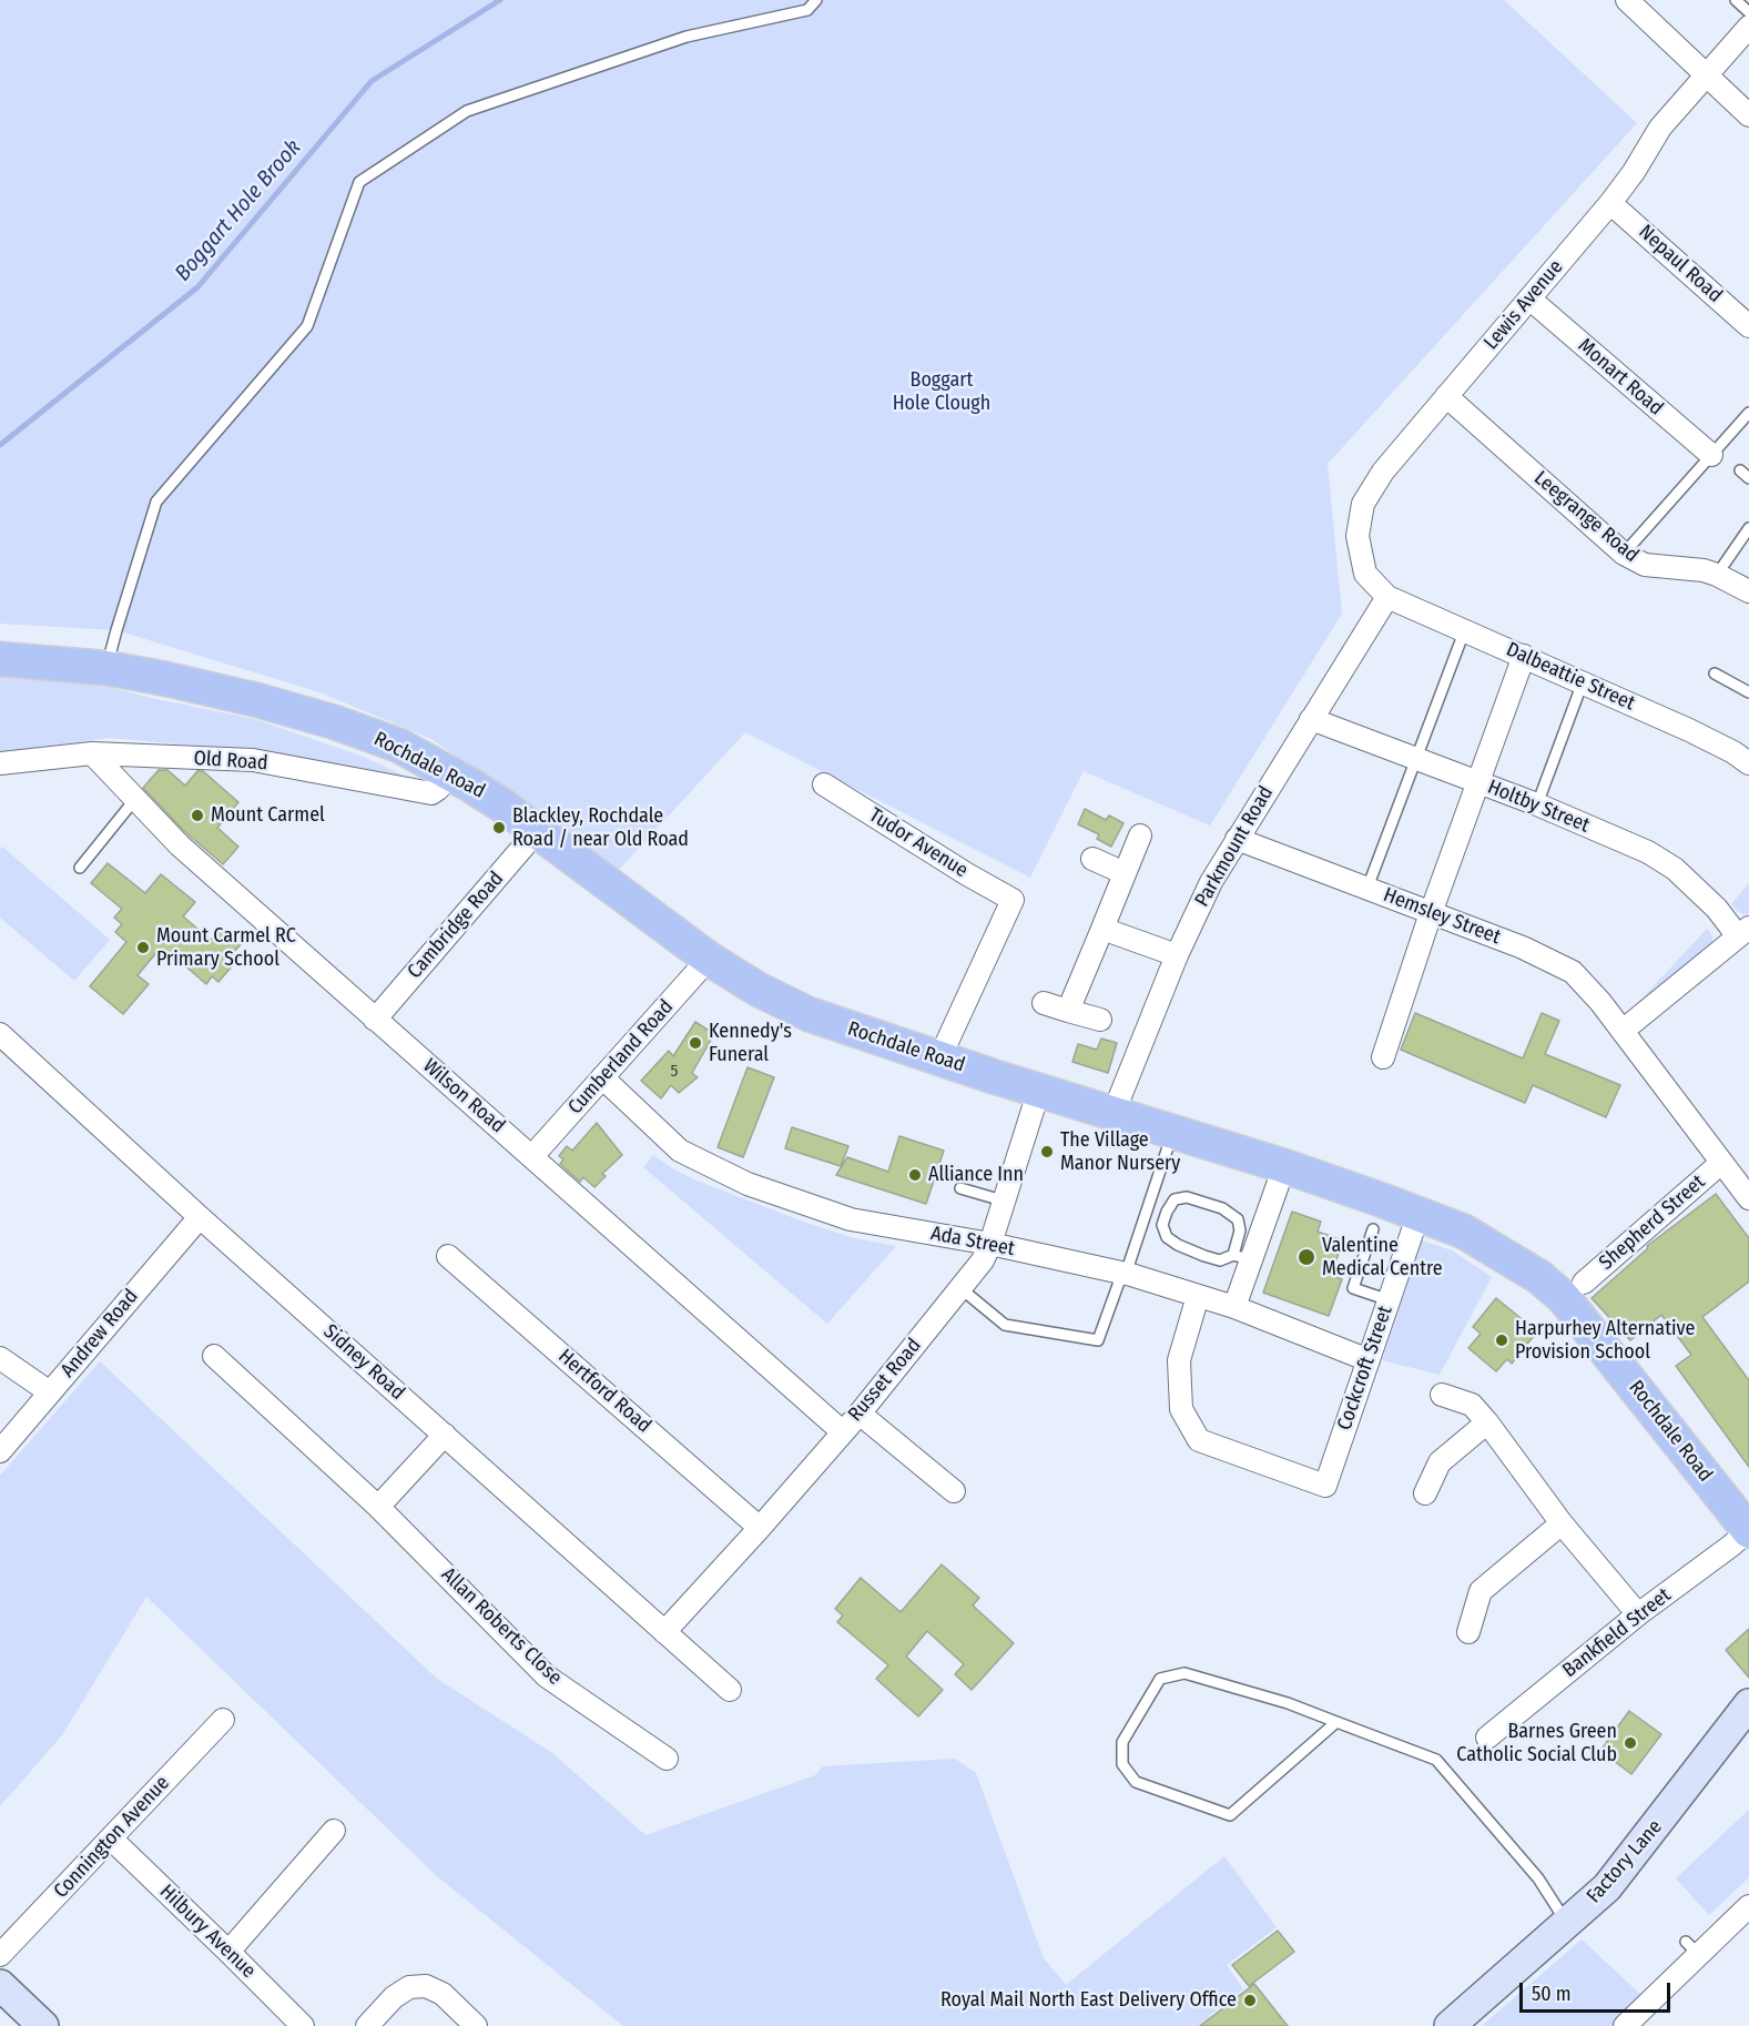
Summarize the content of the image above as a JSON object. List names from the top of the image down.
{
  "streets": {
    "main road": ["Rochdale Road"],
    "street": [
      "Nepaul Road",
      "Lewis Avenue",
      "Monart Road",
      "Leegrange Road",
      "Dalbeattie Street",
      "Old Road",
      "Holtby Street",
      "Tudor Avenue",
      "Parkmount Road",
      "Hemsley Street",
      "Cambridge Road",
      "Cumberland Road",
      "Wilson Road",
      "Shepherd Street",
      "Ada Street",
      "Andrew Road",
      "Sidney Road",
      "Cockcroft Street",
      "Russet Road",
      "Hertford Road",
      "Allan Roberts Close",
      "Bankfield Street",
      "Connington Avenue",
      "Factory Lane",
      "Hilbury Avenue"
    ]
  },
  "crossings": [
    ["Nepaul Road", "Lewis Avenue"],
    ["Lewis Avenue", "Monart Road"],
    ["Lewis Avenue", "Leegrange Road"],
    ["Lewis Avenue", "Dalbeattie Street"],
    ["Lewis Avenue", "Parkmount Road"],
    ["Dalbeattie Street", "Parkmount Road"],
    ["Old Road", "Rochdale Road"],
    ["Old Road", "Wilson Road"],
    ["Rochdale Road", "Tudor Avenue"],
    ["Rochdale Road", "Parkmount Road"],
    ["Rochdale Road", "Cambridge Road"],
    ["Rochdale Road", "Cumberland Road"],
    ["Rochdale Road", "Cockcroft Street"],
    ["Rochdale Road", "Russet Road"],
    ["Rochdale Road", "Bankfield Street"],
    ["Holtby Street", "Parkmount Road"],
    ["Parkmount Road", "Hemsley Street"],
    ["Hemsley Street", "Shepherd Street"],
    ["Cambridge Road", "Wilson Road"],
    ["Cumberland Road", "Wilson Road"],
    ["Cumberland Road", "Ada Street"],
    ["Wilson Road", "Russet Road"],
    ["Ada Street", "Cockcroft Street"],
    ["Ada Street", "Russet Road"],
    ["Andrew Road", "Sidney Road"],
    ["Sidney Road", "Russet Road"],
    ["Russet Road", "Hertford Road"],
    ["Connington Avenue", "Hilbury Avenue"]
  ],
  "water": ["Boggart Hole Brook"],
  "parks": ["Boggart Hole Clough"],
  "places": [
    "Mount Carmel",
    "Blackley, Rochdale Road / near Old Road",
    "Mount Carmel RC Primary School",
    "Kennedy's Funeral",
    "The Village Manor Nursery",
    "Alliance Inn",
    "Valentine Medical Centre",
    "Harpurhey Alternative Provision School",
    "Barnes Green Catholic Social Club",
    "Royal Mail North East Delivery Office"
  ],
  "house_numbers": ["5"],
  "scale_bar": "50 m"
}
